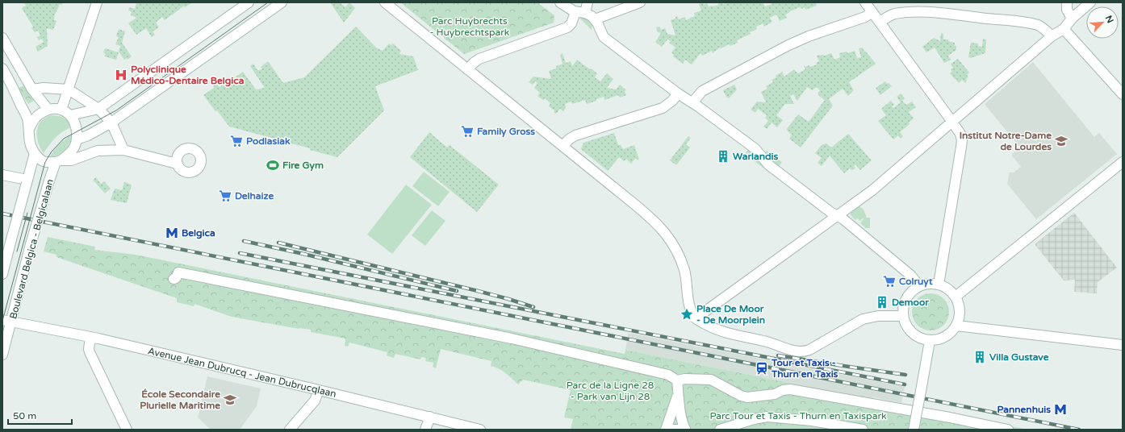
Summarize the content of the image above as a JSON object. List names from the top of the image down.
{
  "streets": {
    "street": ["Boulevard Belgica - Belgicalaan", "Avenue Jean Dubrucq - Jean Dubrucqlaan"]
  },
  "crossings": [
    ["Boulevard Belgica - Belgicalaan", "Avenue Jean Dubrucq - Jean Dubrucqlaan"]
  ],
  "parks": ["Parc Huybrechts - Huybrechtspark", "Parc de la Ligne 28 - Park van Lijn 28", "Parc Tour et Taxis - Thurn en Taxispark"],
  "places": {
    "hospital": ["Polyclinique Médico-Dentaire Belgica"],
    "supermarket": [
      "Family Gross",
      "Podlasiak",
      "Delhaize",
      "Colruyt"
    ],
    "school or university": ["Institut Notre-Dame de Lourdes", "École Secondaire Plurielle Maritime"],
    "building": ["Warlandis", "Demoor", "Villa Gustave"],
    "sports": ["Fire Gym"],
    "metro station": ["Belgica", "Pannenhuis"],
    "place": ["Place De Moor - De Moorplein"],
    "station": ["Tour et Taxis - Thurn en Taxis"]
  },
  "scale_bar": "50 m",
  "north": "top right"
}
